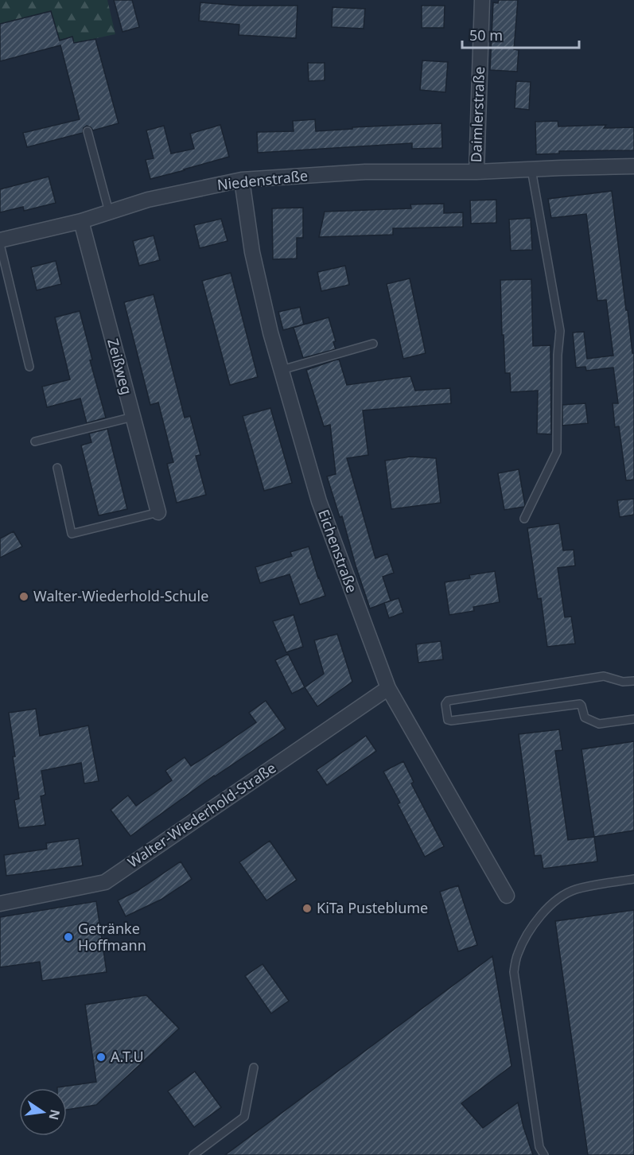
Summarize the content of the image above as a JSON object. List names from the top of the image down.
{
  "streets": {
    "street": [
      "Daimlerstraße",
      "Niedenstraße",
      "Zeißweg",
      "Eichenstraße",
      "Walter-Wiederhold-Straße"
    ]
  },
  "crossings": [
    ["Daimlerstraße", "Niedenstraße"],
    ["Niedenstraße", "Zeißweg"],
    ["Niedenstraße", "Eichenstraße"],
    ["Eichenstraße", "Walter-Wiederhold-Straße"]
  ],
  "places": [
    "Walter-Wiederhold-Schule",
    "KiTa Pusteblume",
    "Getränke Hoffmann",
    "A.T.U"
  ],
  "scale_bar": "50 m",
  "north": "right"
}
